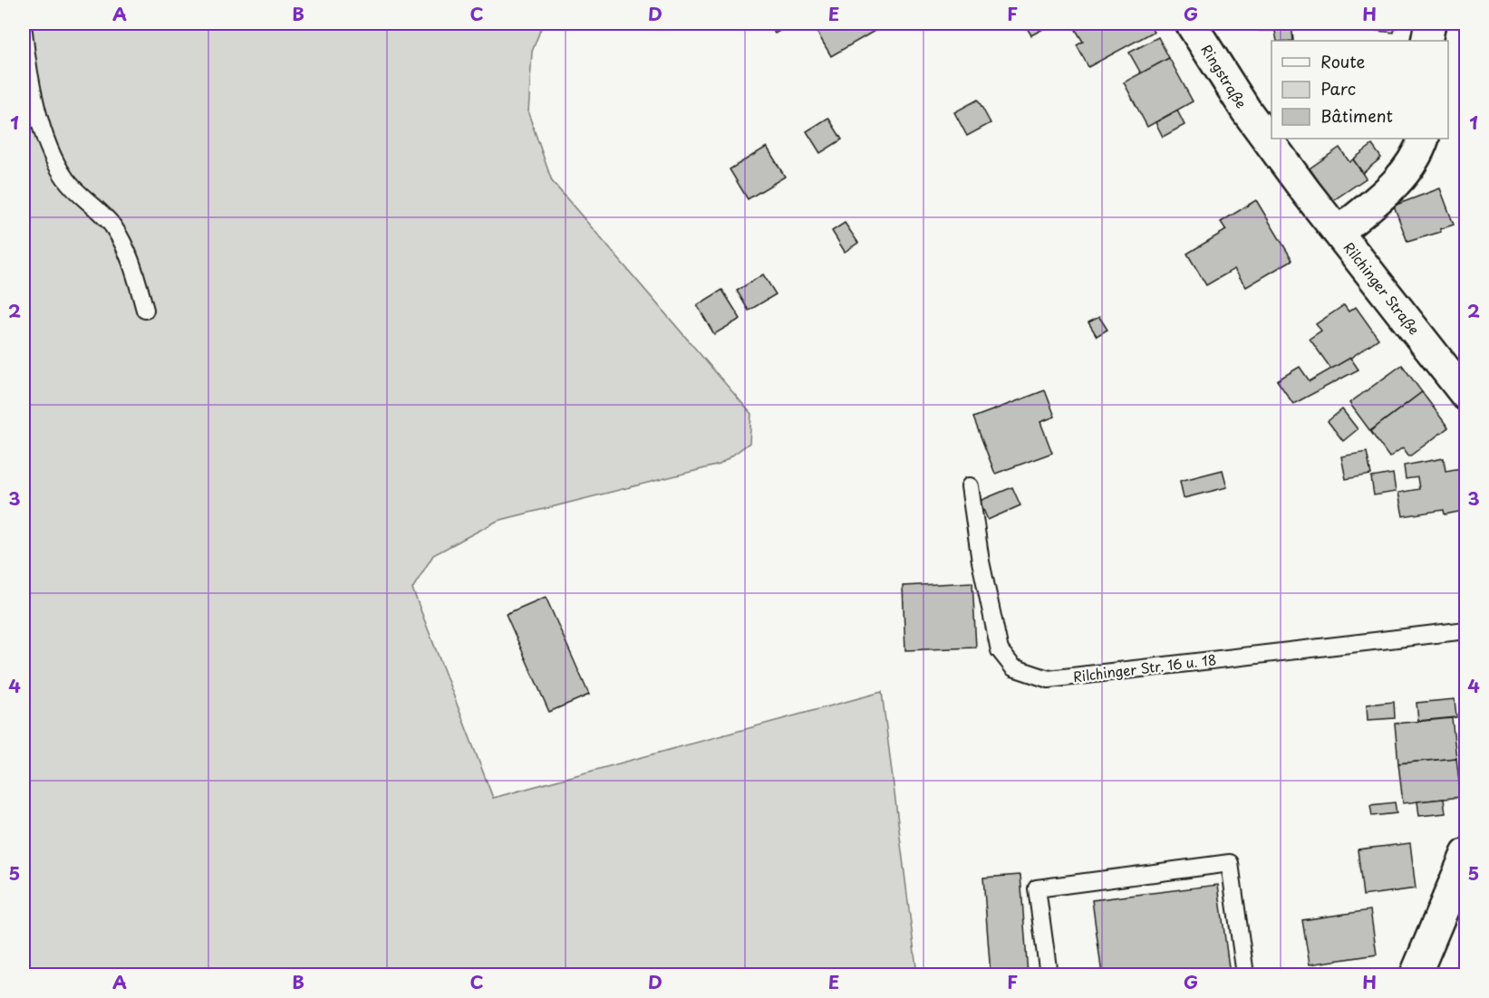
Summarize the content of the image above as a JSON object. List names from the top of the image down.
{
  "streets": {
    "street": ["Ringstraße", "Rilchinger Straße"],
    "lane": ["Rilchinger Str. 16 u. 18"]
  },
  "crossings": [
    ["Ringstraße", "Rilchinger Straße"]
  ],
  "legend": ["Route", "Parc", "Bâtiment"],
  "grid": {
    "columns": [
      "A",
      "B",
      "C",
      "D",
      "E",
      "F",
      "G",
      "H"
    ],
    "rows": [
      "1",
      "2",
      "3",
      "4",
      "5"
    ]
  }
}
